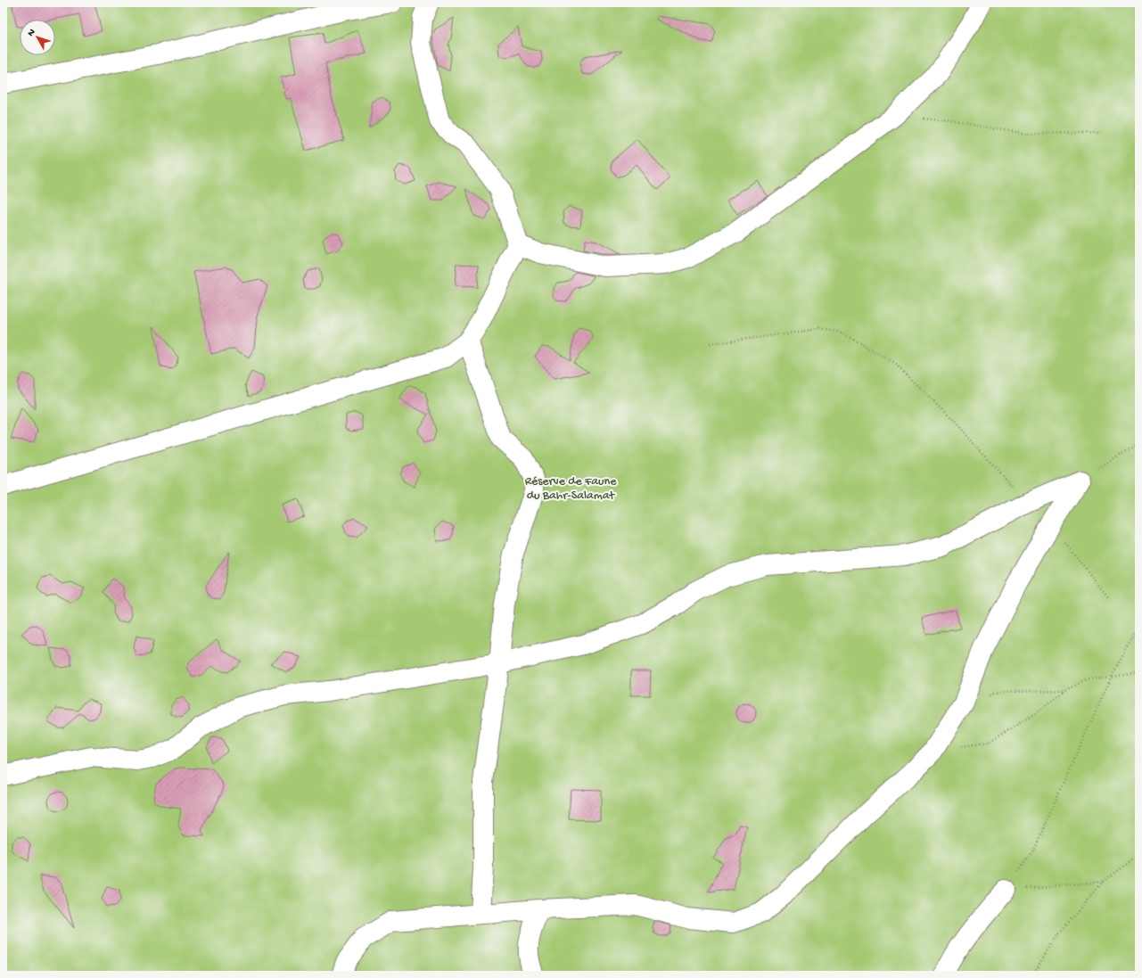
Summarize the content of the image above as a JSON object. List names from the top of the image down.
{
  "parks": ["Réserve de Faune du Bahr-Salamat"],
  "north": "top left"
}
